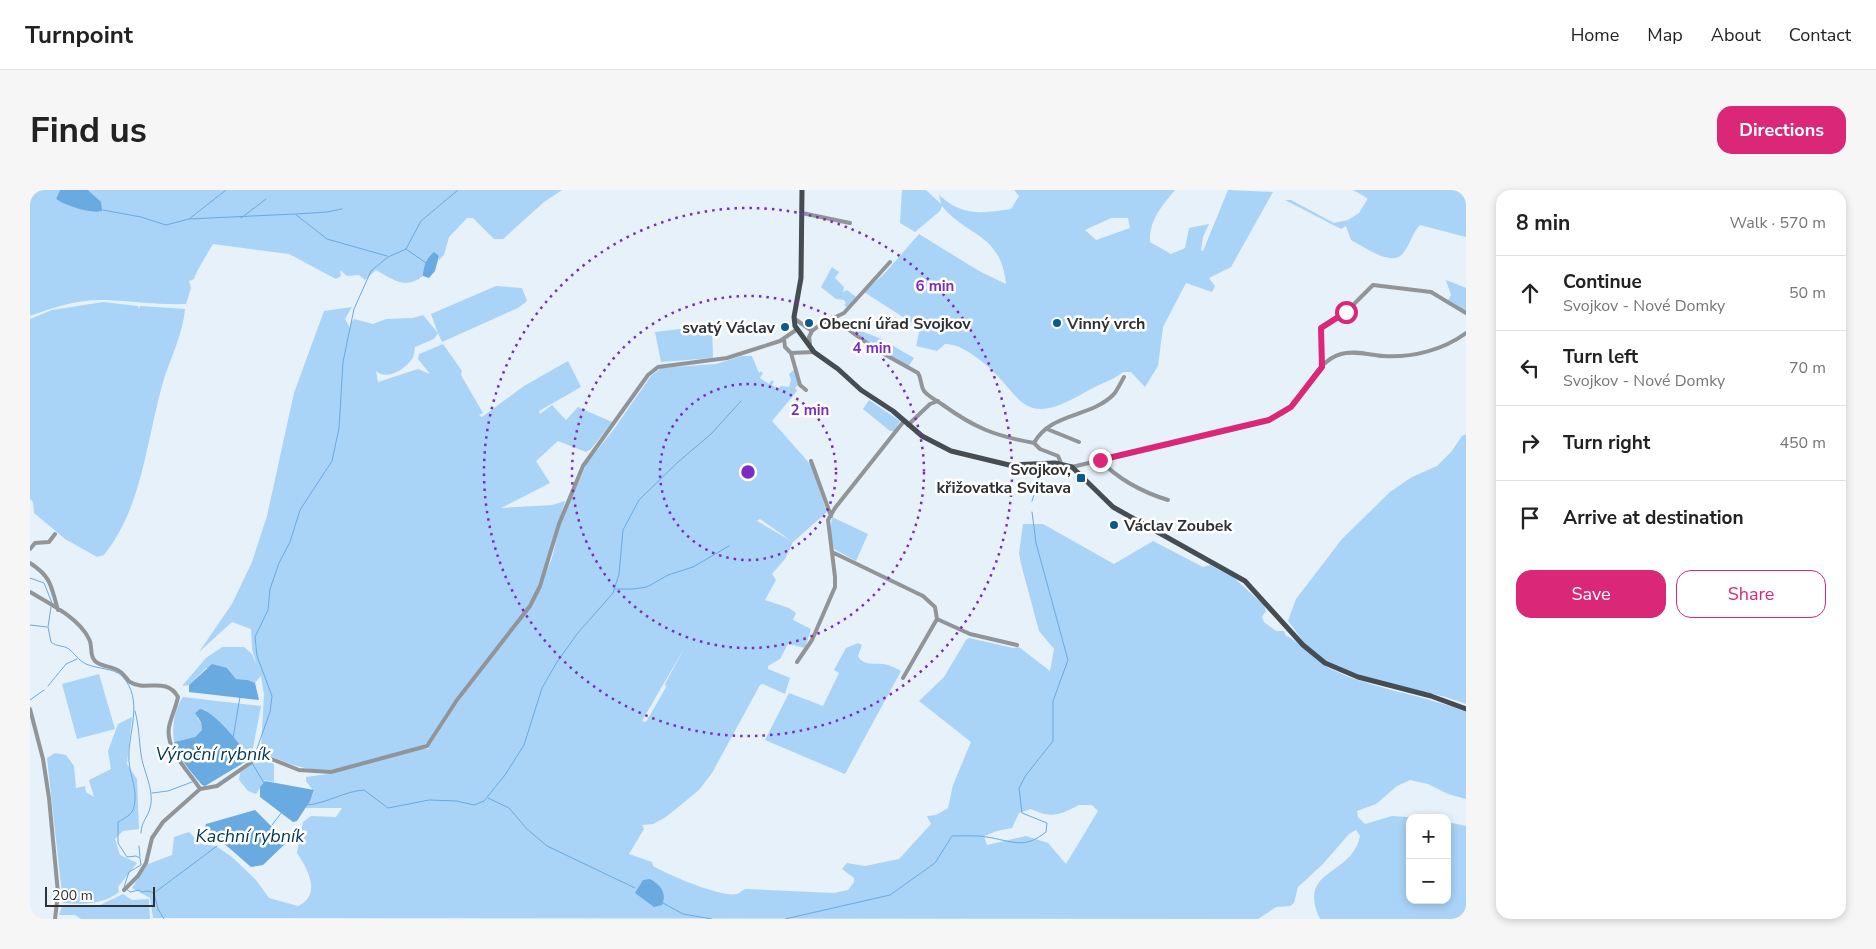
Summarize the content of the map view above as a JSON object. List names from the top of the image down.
{
  "water": ["Výroční rybník", "Kachní rybník"],
  "places": {
    "other": [
      "Obecní úřad Svojkov",
      "Vinný vrch",
      "svatý Václav",
      "Václav Zoubek"
    ],
    "transit": ["Svojkov, křižovatka Svitava"]
  },
  "scale_bar": "200 m",
  "page": {
    "header": "Turnpoint",
    "nav": [
      "Home",
      "Map",
      "About",
      "Contact"
    ],
    "buttons": [
      "Directions",
      ["Save", "Share"]
    ],
    "title": "Find us",
    "heading": ["8 min", "Walk · 570 m"],
    "list": [
      ["Continue", "Svojkov - Nové Domky", "50 m"],
      ["Turn left", "Svojkov - Nové Domky", "70 m"],
      ["Turn right", "450 m"],
      "Arrive at destination"
    ],
    "map_buttons": ["+", "−"],
    "scale": "200 m"
  },
  "rings": ["6 min", "4 min", "2 min"]
}
